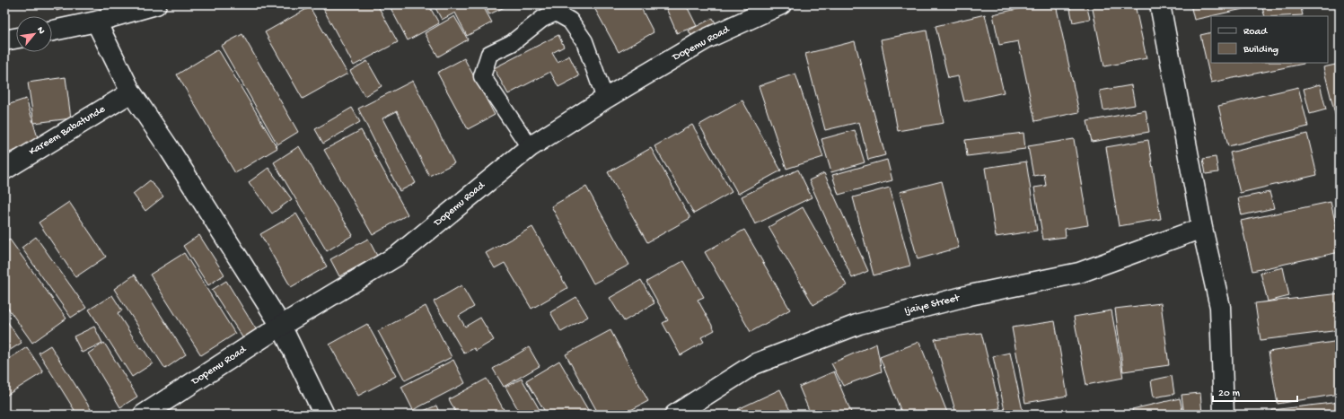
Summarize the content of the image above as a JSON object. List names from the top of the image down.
{
  "streets": {
    "street": ["Dopemu Road", "Kareem Babatunde", "Ijaiye Street"]
  },
  "legend": ["Road", "Building"],
  "scale_bar": "20 m",
  "north": "top right"
}
